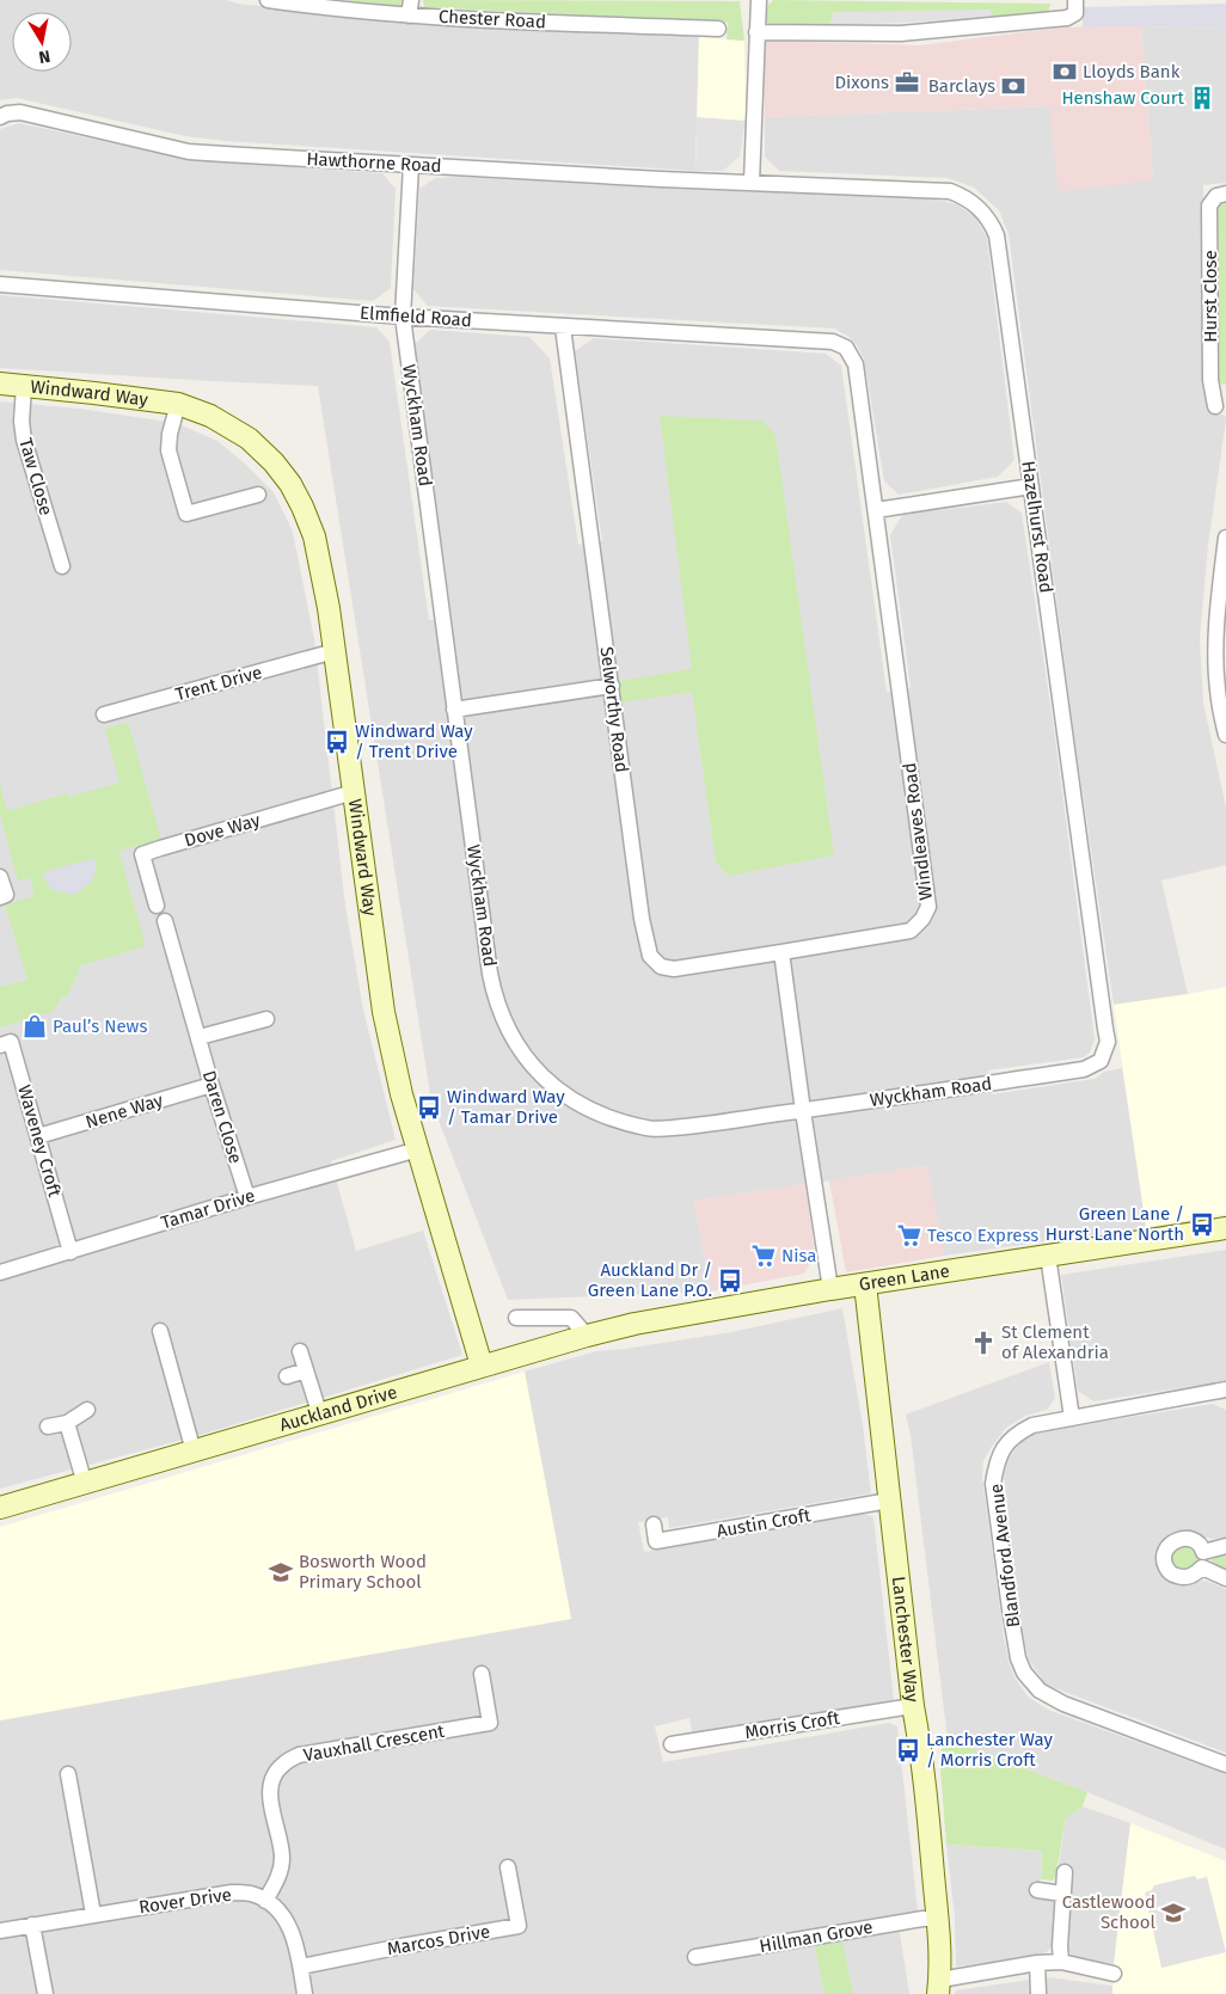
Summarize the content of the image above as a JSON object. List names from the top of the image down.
{
  "streets": {
    "street": [
      "Chester Road",
      "Hawthorne Road",
      "Hurst Close",
      "Elmfield Road",
      "Windward Way",
      "Wyckham Road",
      "Taw Close",
      "Hazelhurst Road",
      "Trent Drive",
      "Selworthy Road",
      "Dove Way",
      "Windleaves Road",
      "Nene Way",
      "Daren Close",
      "Waveney Croft",
      "Tamar Drive",
      "Green Lane",
      "Auckland Drive",
      "Austin Croft",
      "Blandford Avenue",
      "Lanchester Way",
      "Morris Croft",
      "Vauxhall Crescent",
      "Rover Drive",
      "Hillman Grove",
      "Marcos Drive"
    ]
  },
  "crossings": [
    ["Hawthorne Road", "Wyckham Road"],
    ["Hawthorne Road", "Hazelhurst Road"],
    ["Elmfield Road", "Wyckham Road"],
    ["Elmfield Road", "Selworthy Road"],
    ["Elmfield Road", "Windleaves Road"],
    ["Windward Way", "Taw Close"],
    ["Windward Way", "Trent Drive"],
    ["Windward Way", "Dove Way"],
    ["Windward Way", "Tamar Drive"],
    ["Windward Way", "Green Lane"],
    ["Windward Way", "Auckland Drive"],
    ["Wyckham Road", "Hazelhurst Road"],
    ["Selworthy Road", "Windleaves Road"],
    ["Nene Way", "Daren Close"],
    ["Nene Way", "Waveney Croft"],
    ["Daren Close", "Tamar Drive"],
    ["Waveney Croft", "Tamar Drive"],
    ["Green Lane", "Auckland Drive"],
    ["Green Lane", "Lanchester Way"],
    ["Austin Croft", "Lanchester Way"],
    ["Lanchester Way", "Morris Croft"],
    ["Lanchester Way", "Hillman Grove"],
    ["Vauxhall Crescent", "Rover Drive"],
    ["Rover Drive", "Marcos Drive"]
  ],
  "places": {
    "bank": ["Lloyds Bank", "Barclays"],
    "office": ["Dixons"],
    "building": ["Henshaw Court"],
    "bus stop": [
      "Windward Way / Trent Drive",
      "Windward Way / Tamar Drive",
      "Green Lane / Hurst Lane North",
      "Auckland Dr / Green Lane P.O.",
      "Lanchester Way / Morris Croft"
    ],
    "shop": ["Paul’s News"],
    "supermarket": ["Tesco Express", "Nisa"],
    "church": ["St Clement of Alexandria"],
    "school or university": ["Bosworth Wood Primary School", "Castlewood School"]
  },
  "north": "bottom"
}
